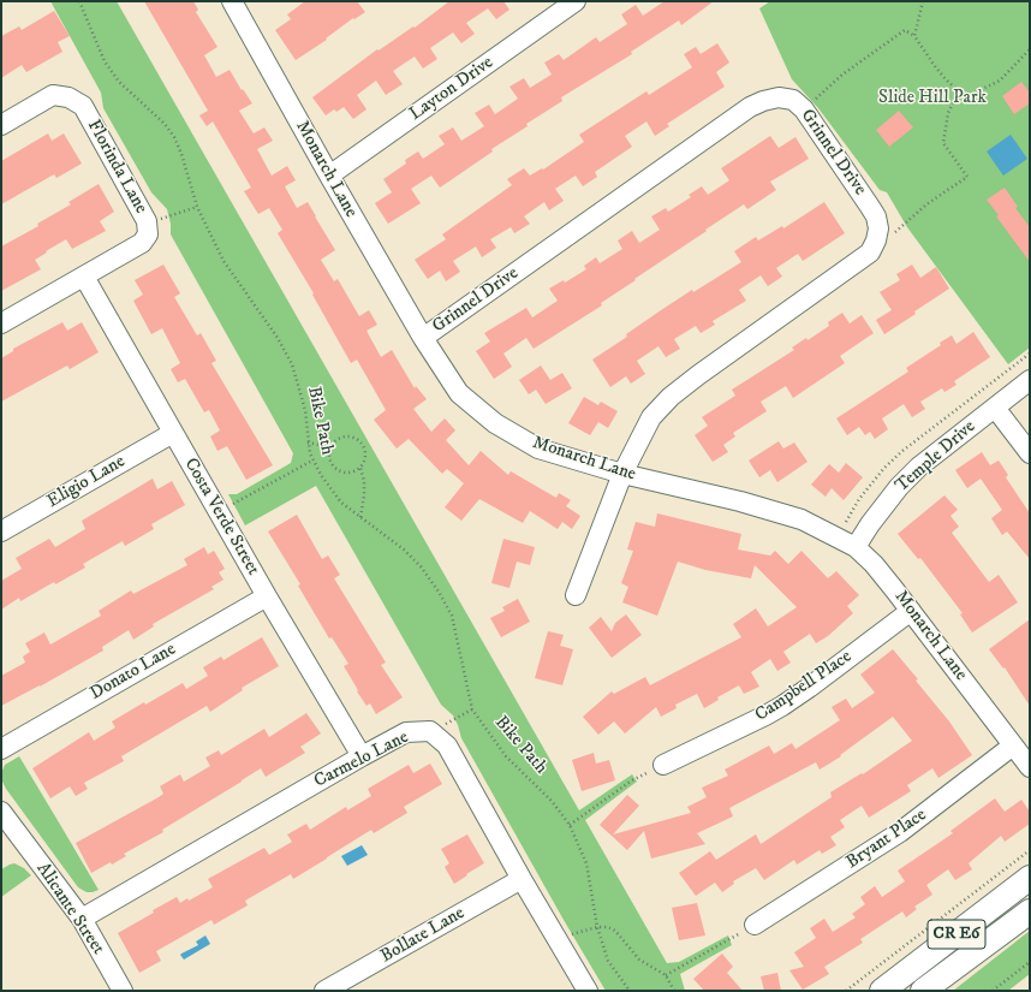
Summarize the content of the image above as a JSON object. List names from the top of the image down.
{
  "streets": {
    "main road": ["CR E6"],
    "street": [
      "Layton Drive",
      "Grinnel Drive",
      "Florinda Lane",
      "Monarch Lane",
      "Temple Drive",
      "Eligio Lane",
      "Costa Verde Street",
      "Donato Lane",
      "Campbell Place",
      "Carmelo Lane",
      "Bryant Place",
      "Alicante Street",
      "Bollate Lane"
    ],
    "path": ["Bike Path"]
  },
  "crossings": [
    ["Layton Drive", "Monarch Lane"],
    ["Grinnel Drive", "Monarch Lane"],
    ["Florinda Lane", "Costa Verde Street"],
    ["Monarch Lane", "Temple Drive"],
    ["Monarch Lane", "Campbell Place"],
    ["Monarch Lane", "Bryant Place"],
    ["Eligio Lane", "Costa Verde Street"],
    ["Costa Verde Street", "Donato Lane"],
    ["Costa Verde Street", "Carmelo Lane"],
    ["Carmelo Lane", "Alicante Street"],
    ["Carmelo Lane", "Bollate Lane"]
  ],
  "parks": ["Slide Hill Park"]
}
